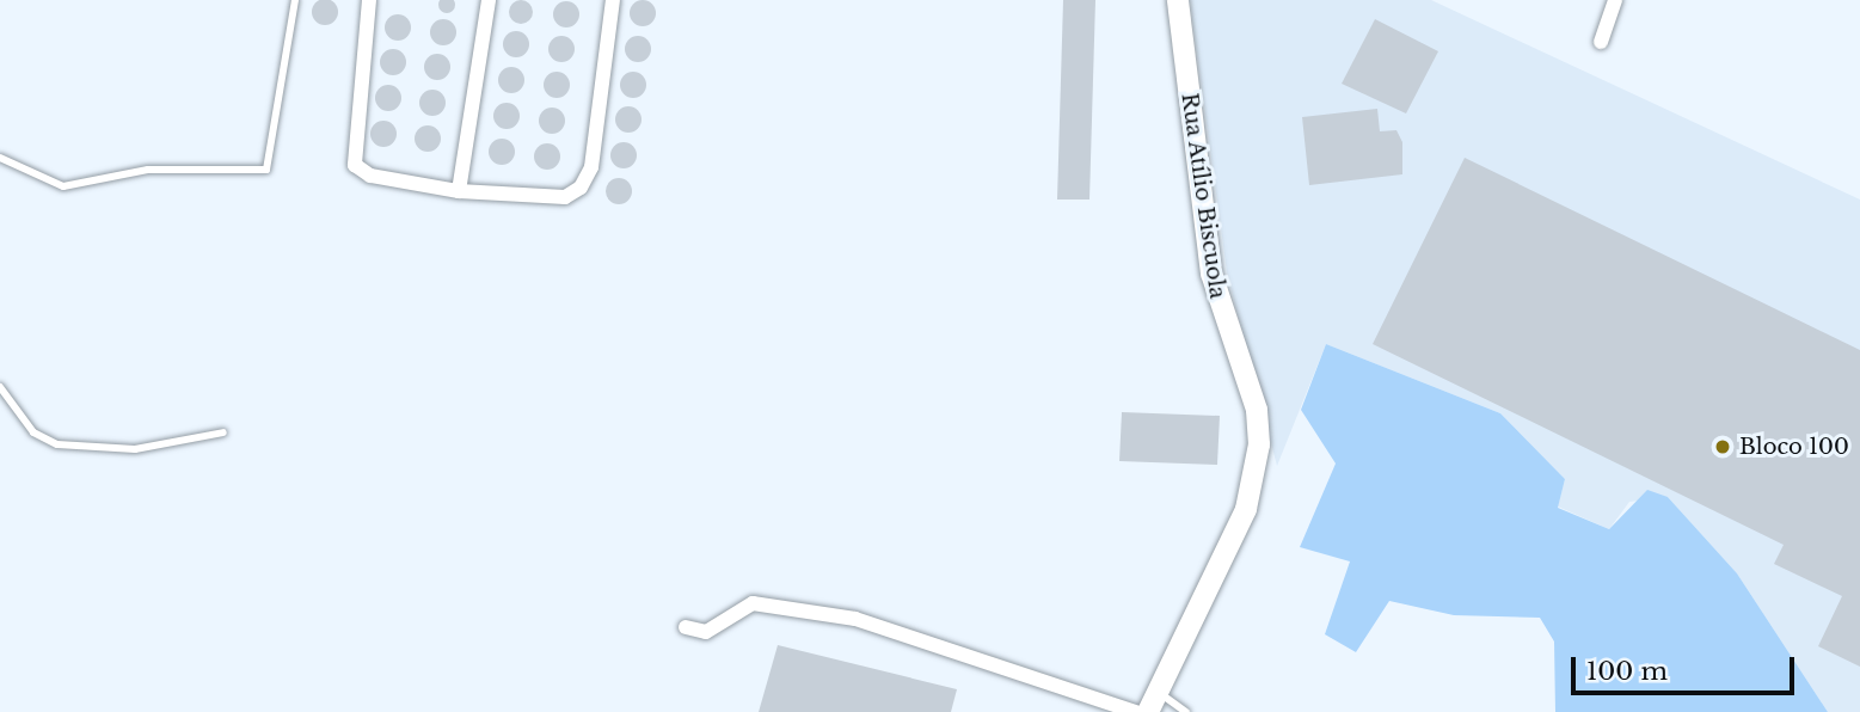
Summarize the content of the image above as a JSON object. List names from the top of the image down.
{
  "streets": {
    "street": ["Rua Atílio Biscuola"]
  },
  "places": ["Bloco 100"],
  "scale_bar": "100 m"
}
